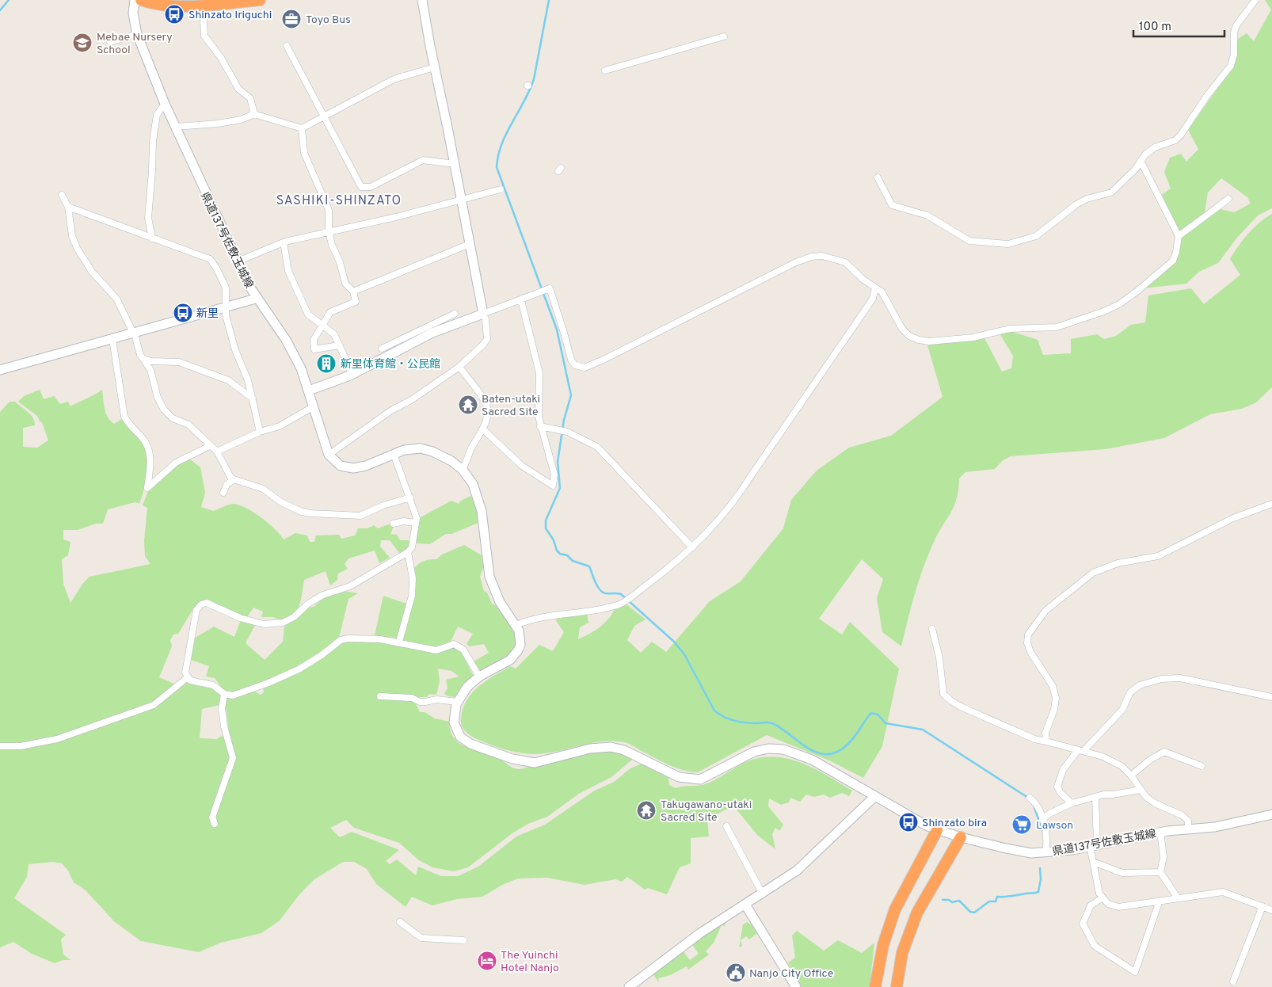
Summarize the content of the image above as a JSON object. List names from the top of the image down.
{
  "streets": {
    "main road": ["県道137号佐敷玉城線"]
  },
  "districts": ["SASHIKI-SHINZATO"],
  "places": {
    "bus stop": ["Shinzato Iriguchi", "新里", "Shinzato bira"],
    "office": ["Toyo Bus"],
    "school or university": ["Mebae Nursery School"],
    "building": ["新里体育館・公民館"],
    "temple": ["Baten-utaki Sacred Site", "Takugawano-utaki Sacred Site"],
    "supermarket": ["Lawson"],
    "hotel": ["The Yuinchi Hotel Nanjo"],
    "public building": ["Nanjo City Office"]
  },
  "scale_bar": "100 m"
}
